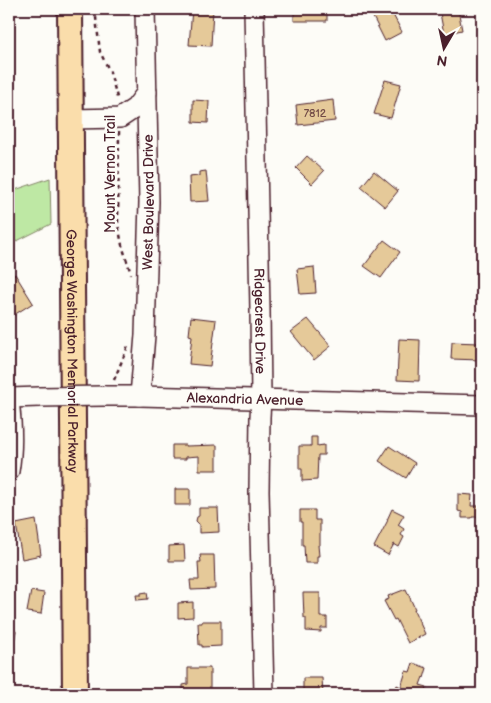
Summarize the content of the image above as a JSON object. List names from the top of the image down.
{
  "streets": {
    "main road": ["George Washington Memorial Parkway"],
    "street": ["West Boulevard Drive", "Ridgecrest Drive", "Alexandria Avenue"],
    "path": ["Mount Vernon Trail"]
  },
  "crossings": [
    ["West Boulevard Drive", "Alexandria Avenue"],
    ["Ridgecrest Drive", "Alexandria Avenue"]
  ],
  "house_numbers": ["7812"],
  "north": "bottom"
}
